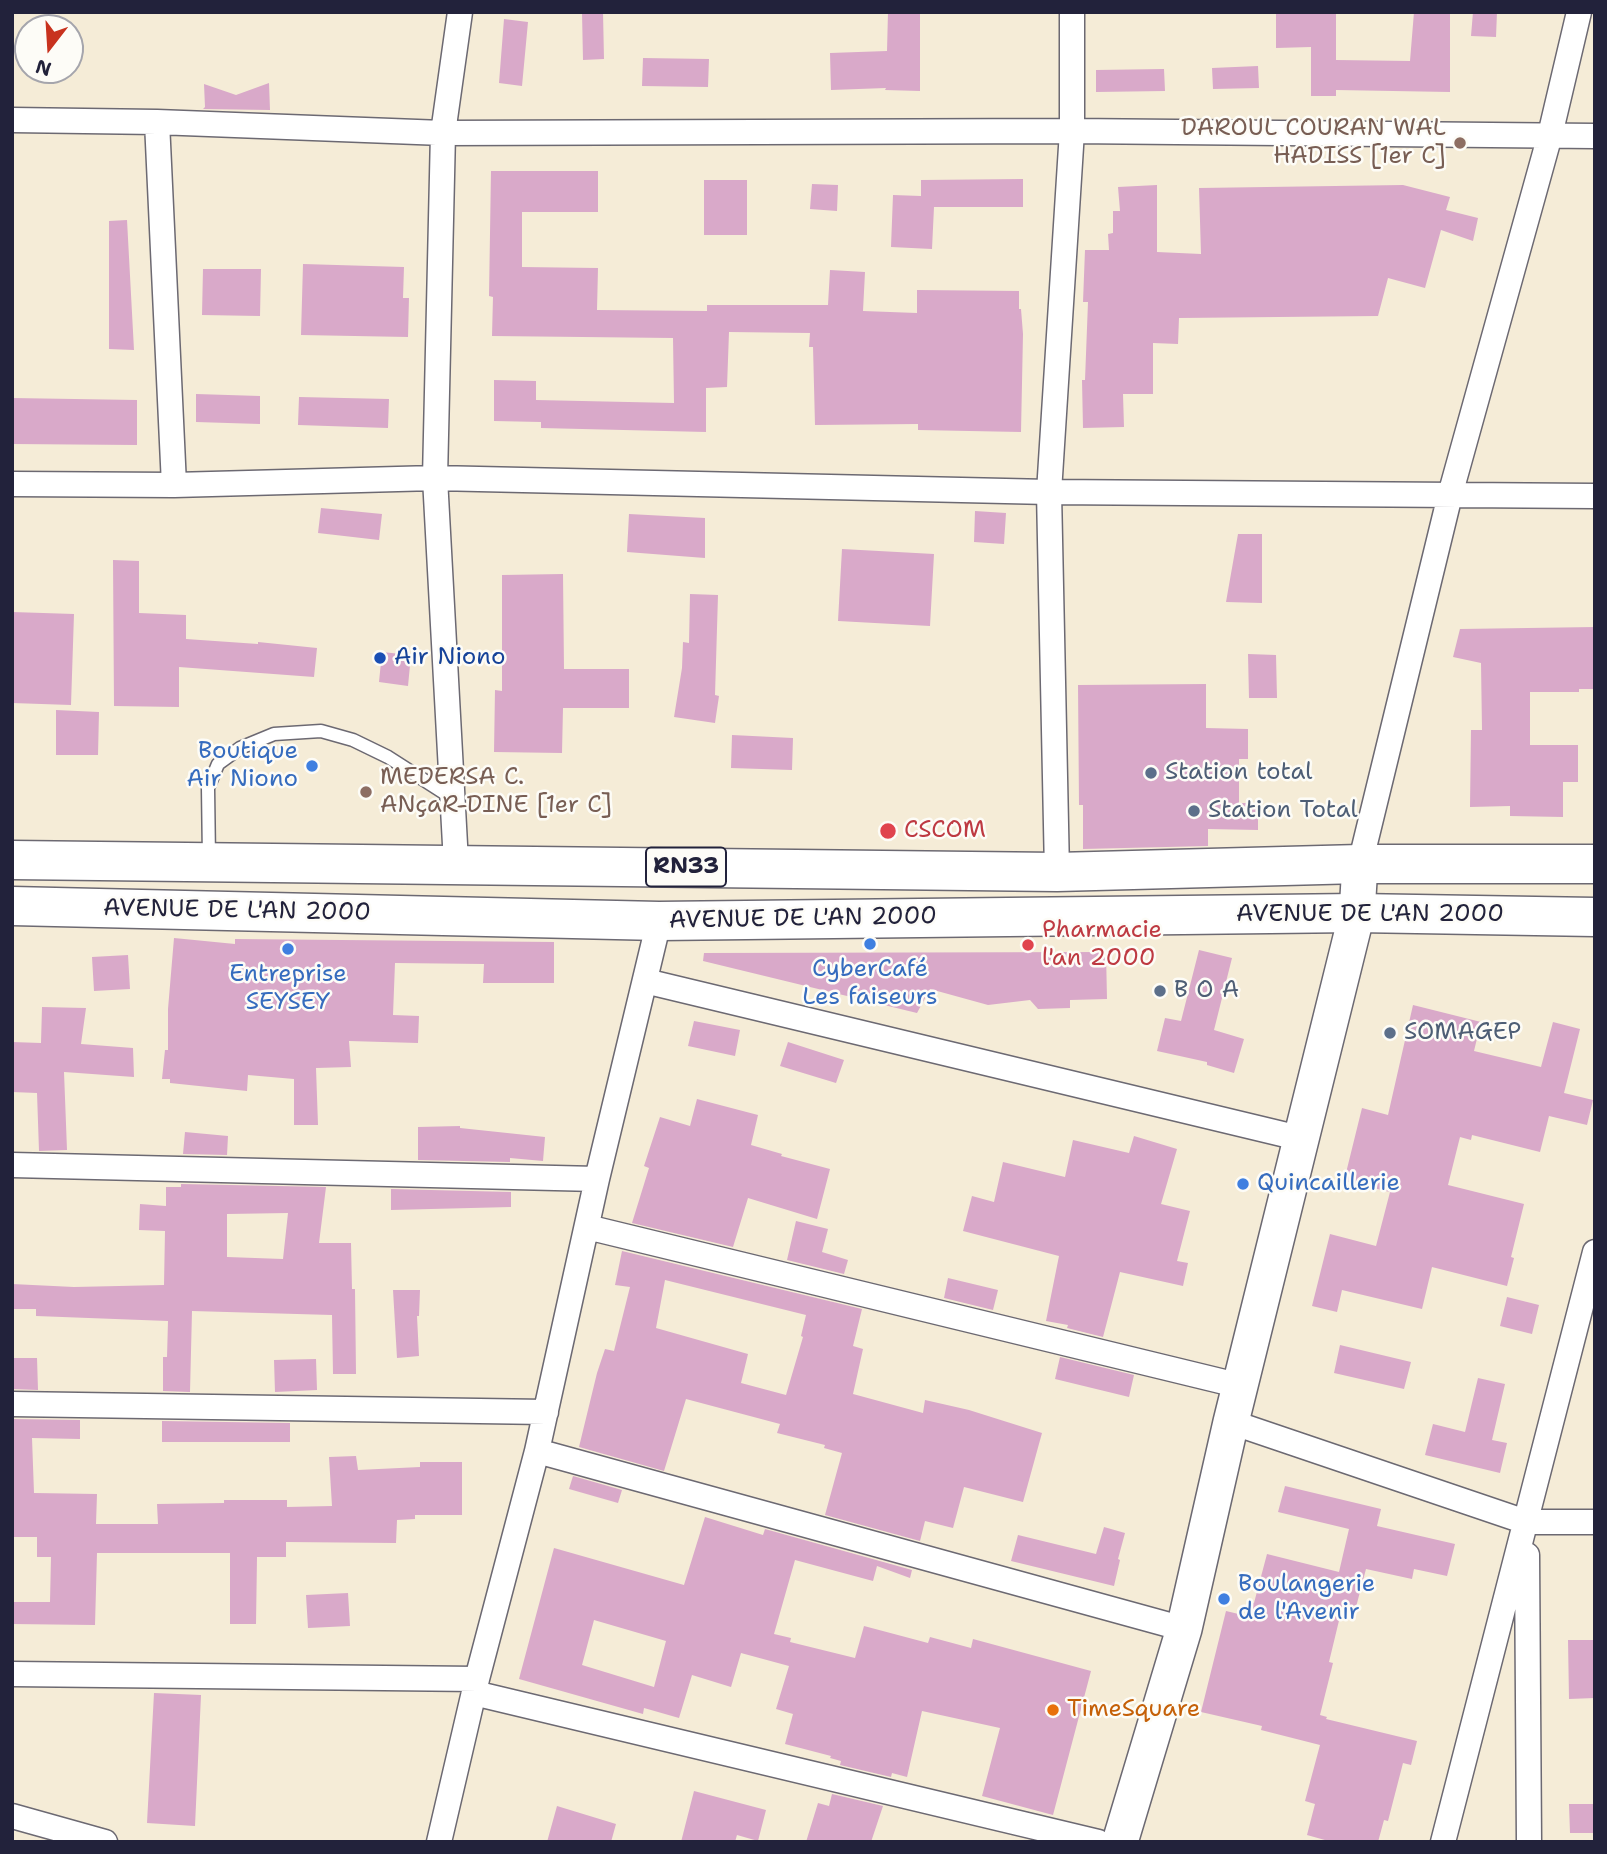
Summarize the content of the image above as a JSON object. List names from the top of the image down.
{
  "streets": {
    "main road": ["RN33", "AVENUE DE L'AN 2000"]
  },
  "places": [
    "DAROUL COURAN WAL HADISS [1er C]",
    "Air Niono",
    "Boutique Air Niono",
    "Station total",
    "MEDERSA C. ANçaR-DINE [1er C]",
    "Station Total",
    "CSCOM",
    "CyberCafé Les faiseurs",
    "Pharmacie l'an 2000",
    "Entreprise SEYSEY",
    "B O A",
    "SOMAGEP",
    "Quincaillerie",
    "Boulangerie de l'Avenir",
    "TimeSquare"
  ],
  "north": "bottom"
}
